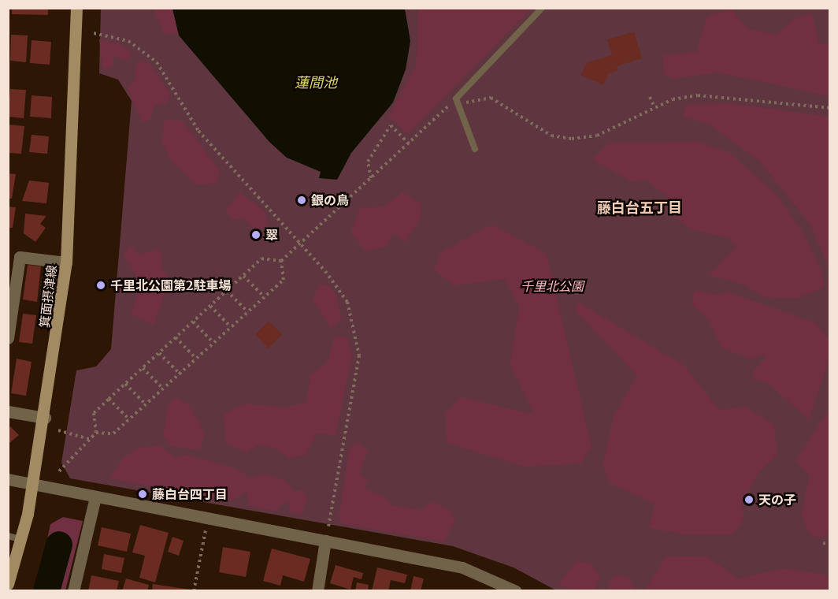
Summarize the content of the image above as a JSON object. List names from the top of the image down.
{
  "streets": {
    "main road": ["箕面摂津線"]
  },
  "districts": ["藤白台五丁目"],
  "water": ["蓮間池"],
  "parks": ["千里北公園"],
  "places": [
    "銀の鳥",
    "翠",
    "千里北公園第2駐車場",
    "藤白台四丁目",
    "天の子"
  ]
}
